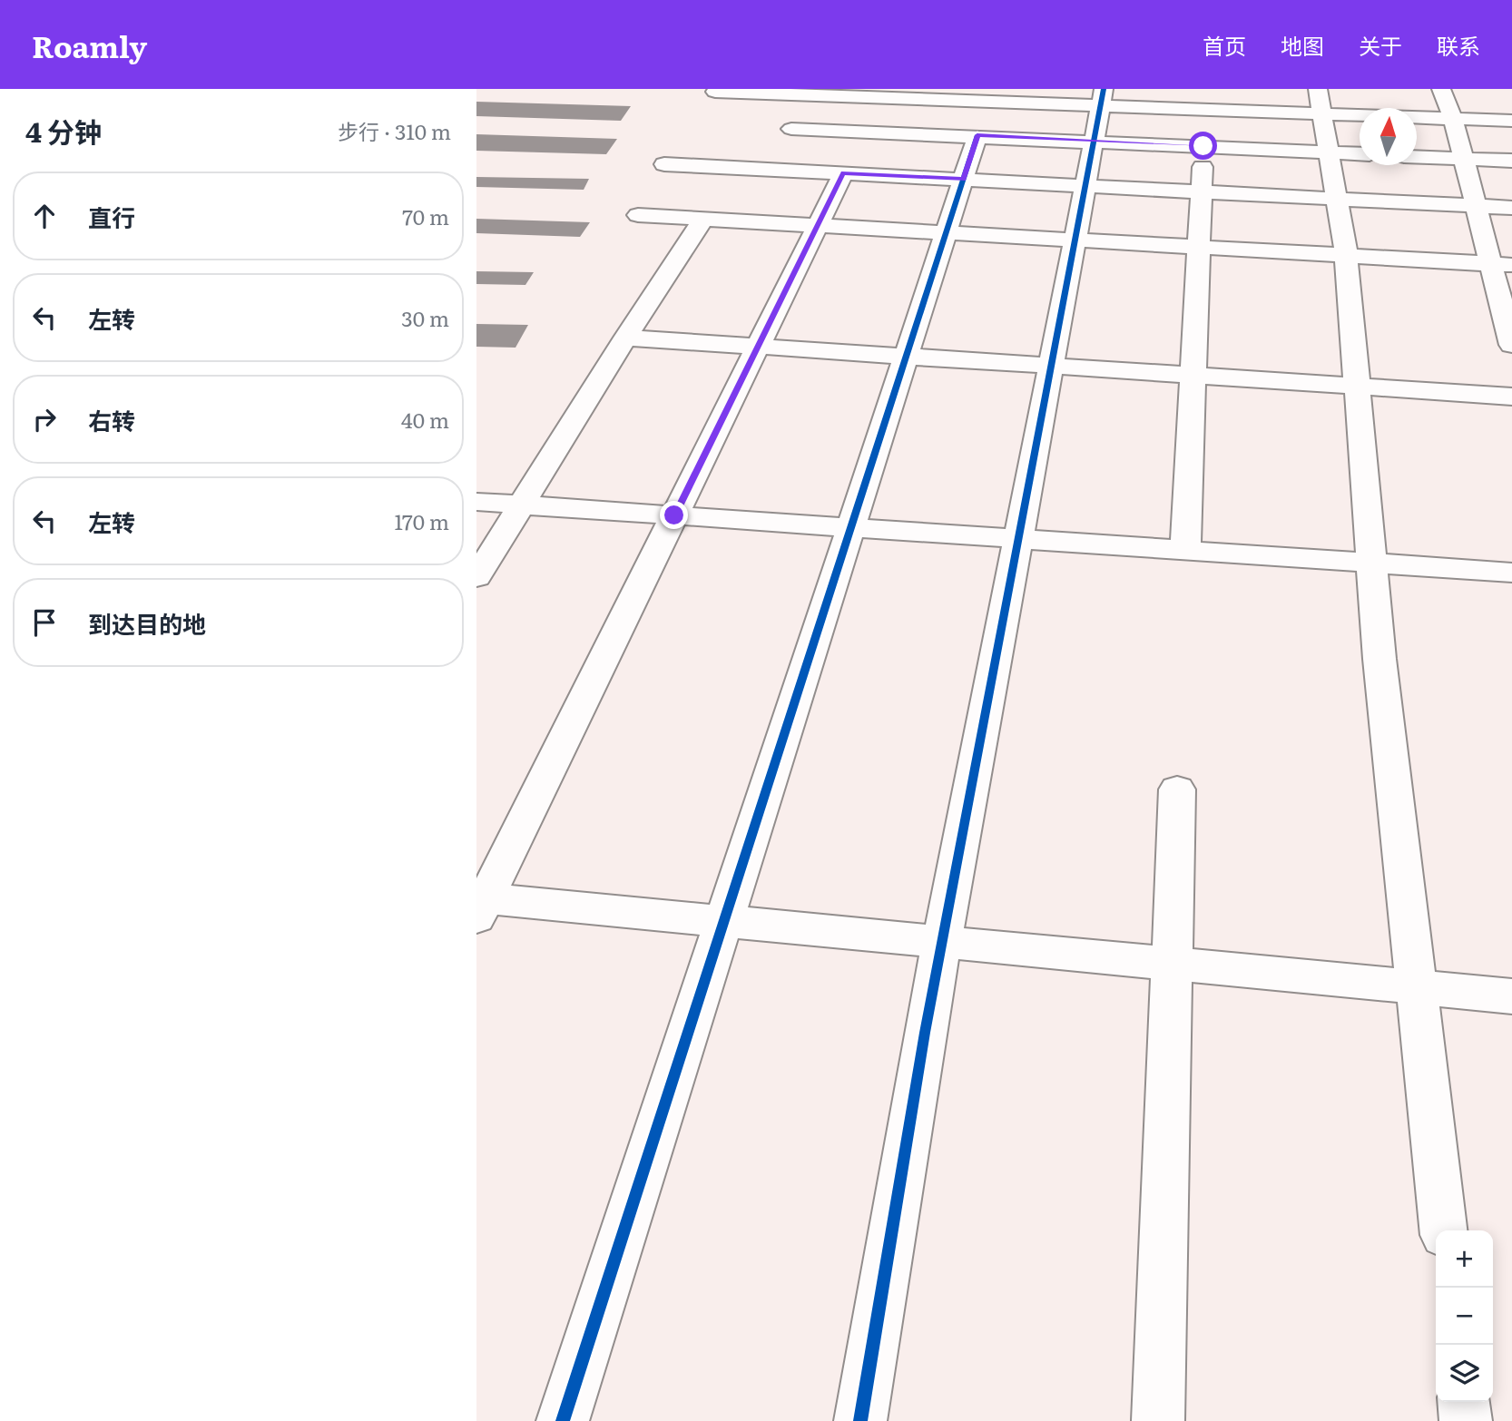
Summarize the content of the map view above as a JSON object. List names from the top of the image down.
{
  "north": "top",
  "page": {
    "header": "Roamly",
    "nav": [
      "首页",
      "地图",
      "关于",
      "联系"
    ],
    "heading": ["4 分钟", "步行 · 310 m"],
    "list": [
      ["直行", "70 m"],
      ["左转", "30 m"],
      ["右转", "40 m"],
      ["左转", "170 m"],
      "到达目的地"
    ],
    "map_buttons": ["+", "−"]
  }
}
